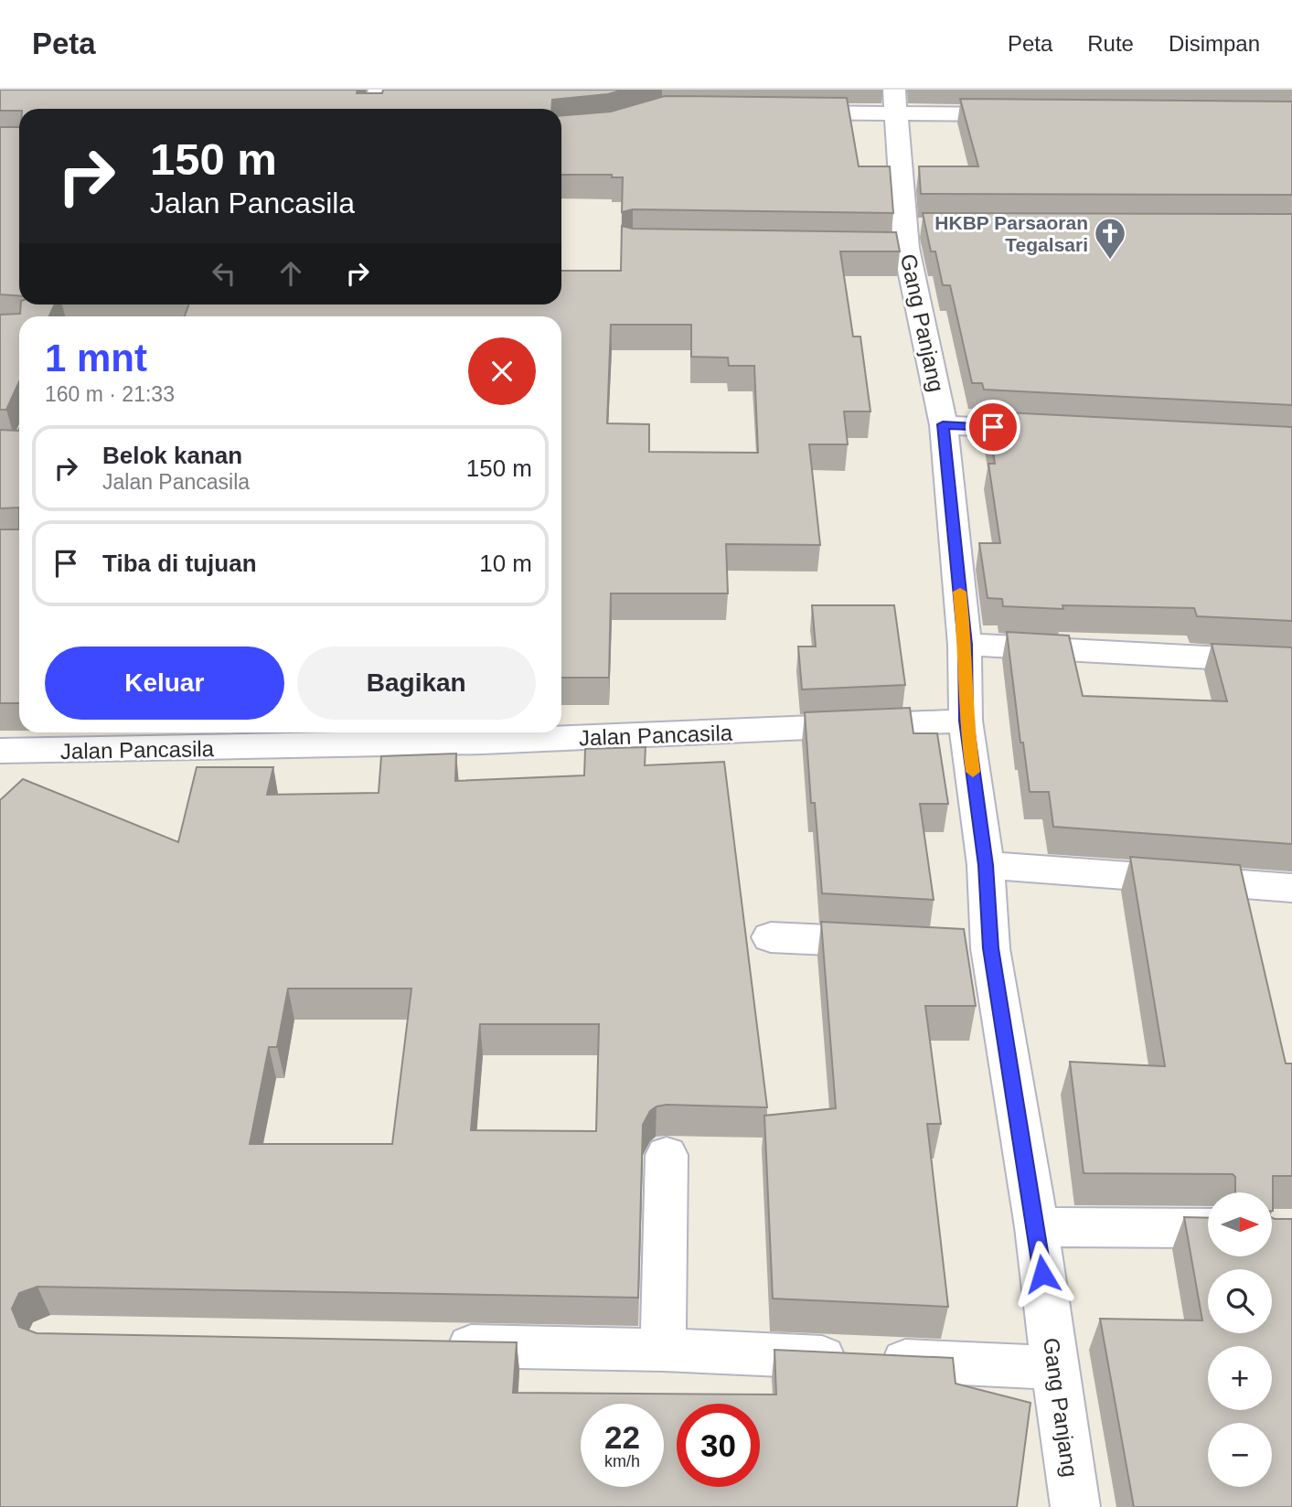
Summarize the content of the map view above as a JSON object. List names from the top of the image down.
{
  "streets": {
    "street": ["Gang Panjang", "Jalan Pancasila"]
  },
  "crossings": [
    ["Gang Panjang", "Jalan Pancasila"]
  ],
  "places": {
    "church": ["HKBP Parsaoran Tegalsari"]
  },
  "north": "right",
  "page": {
    "header": "Peta",
    "nav": ["Peta", "Rute", "Disimpan"],
    "turn": ["150 m", "Jalan Pancasila"],
    "heading": ["1 mnt", "160 m · 21:33"],
    "list": [
      {
        "name": "Belok kanan",
        "note": "Jalan Pancasila",
        "value": "150 m"
      },
      {
        "name": "Tiba di tujuan",
        "value": "10 m"
      }
    ],
    "buttons": ["Keluar", "Bagikan"],
    "map_buttons": ["+", "−"],
    "speed": "22 km/h",
    "limit": "30"
  }
}
